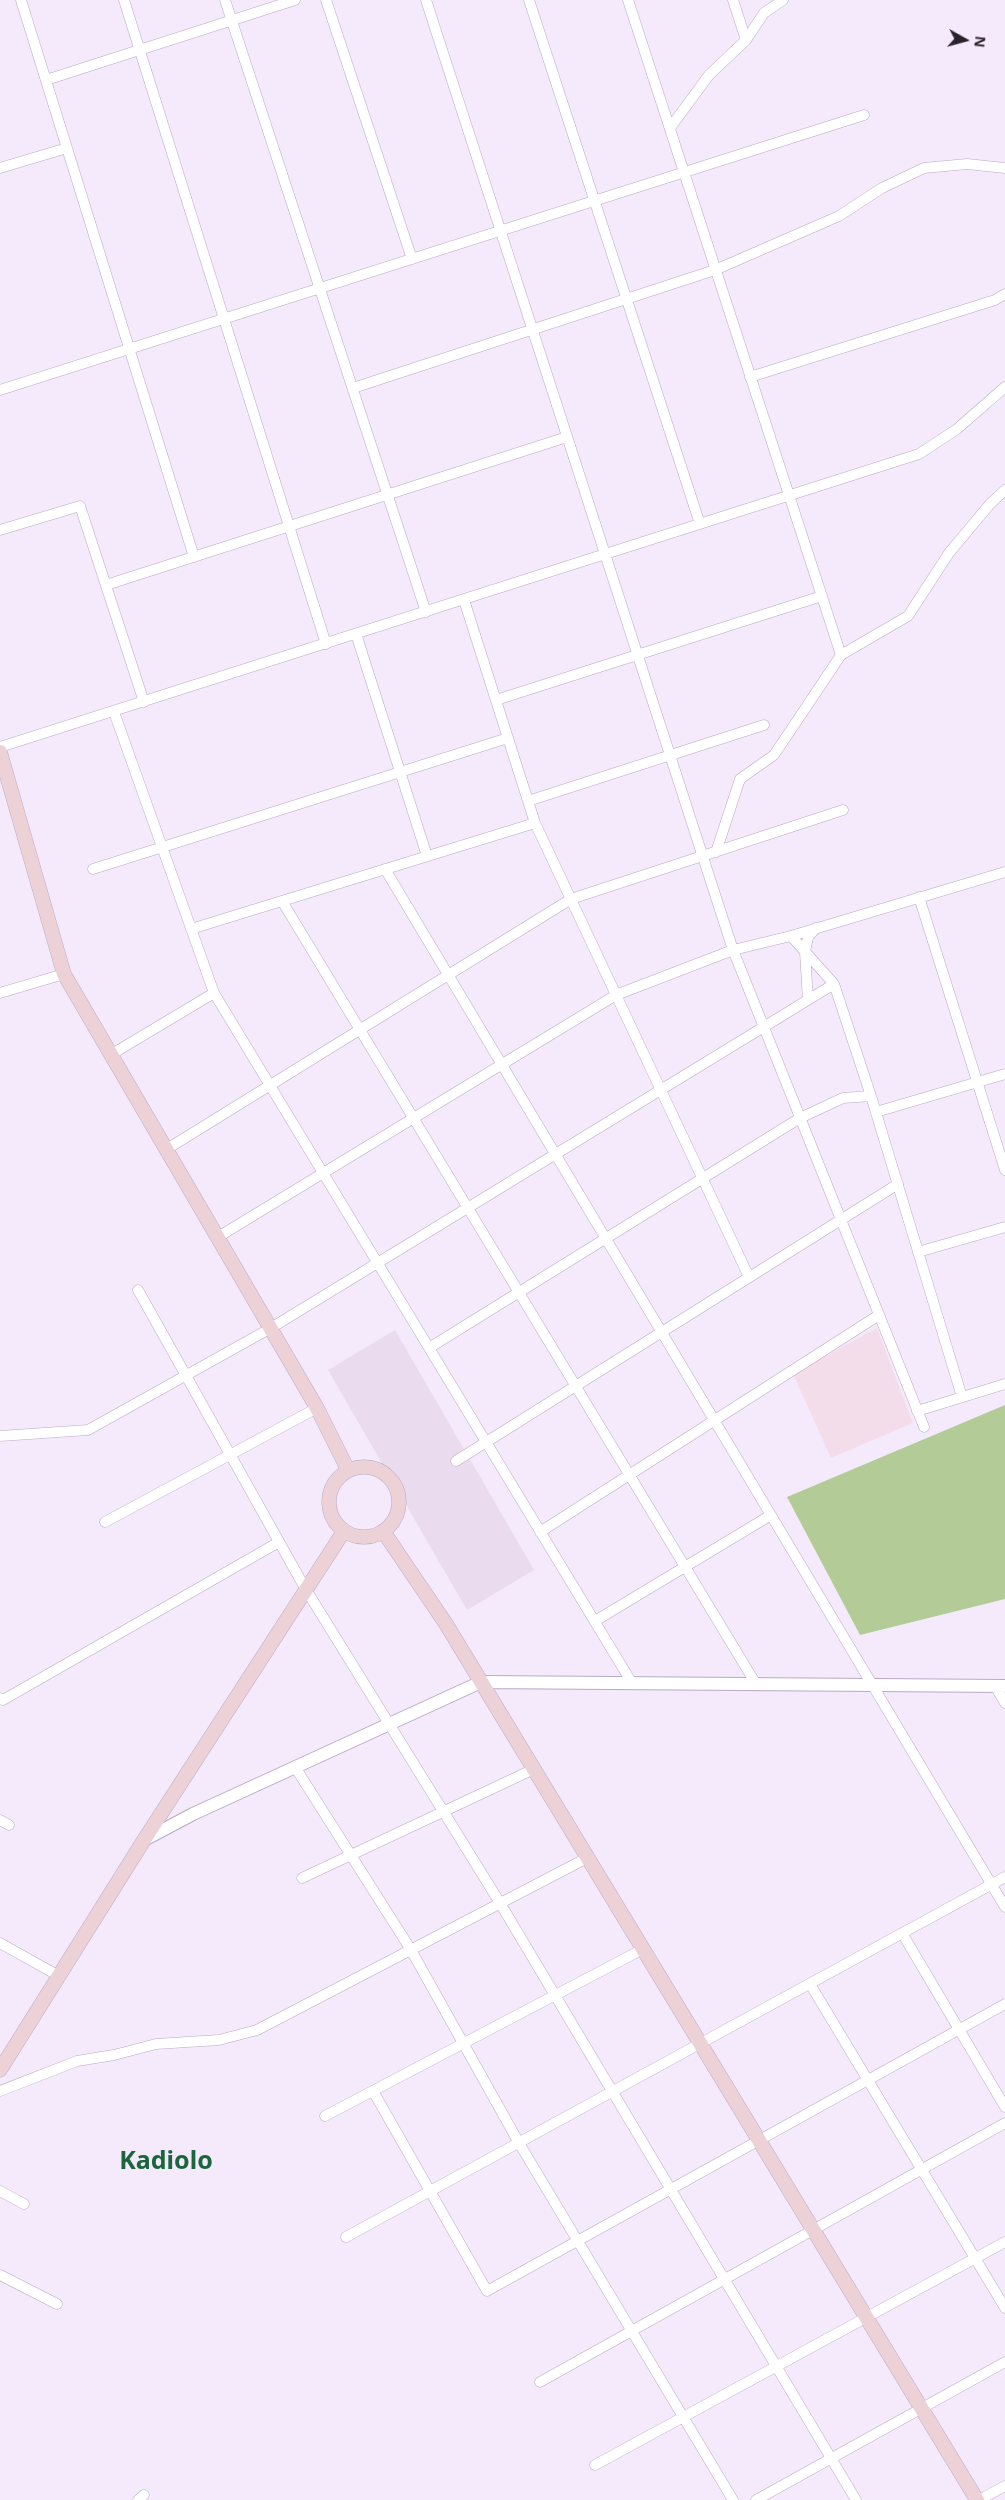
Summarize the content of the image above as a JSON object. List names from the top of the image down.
{
  "districts": ["Kadiolo"],
  "north": "right"
}
